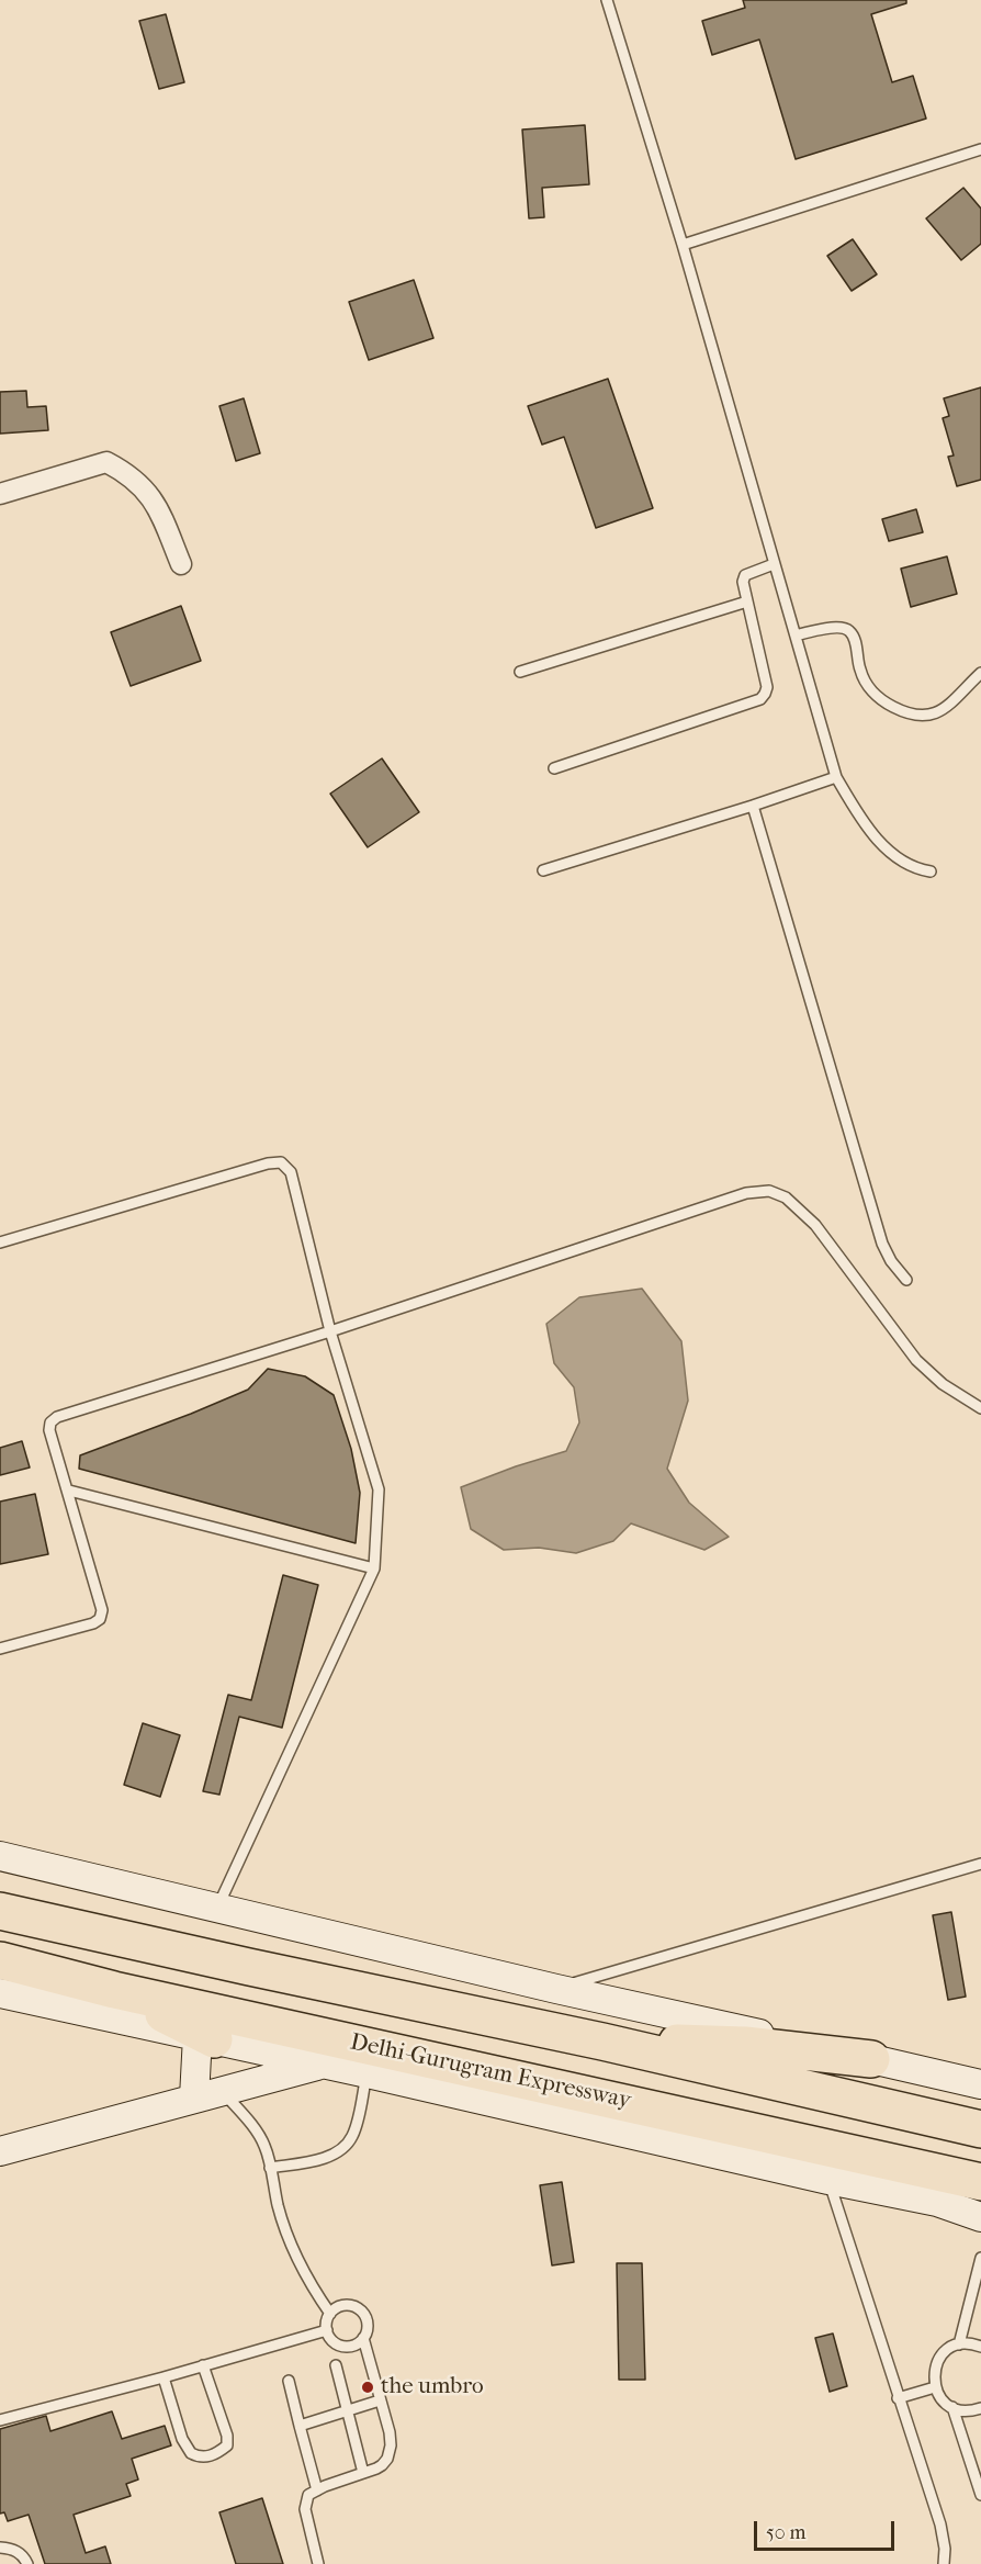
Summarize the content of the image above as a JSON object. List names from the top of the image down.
{
  "streets": {
    "highway": ["Delhi-Gurugram Expressway"]
  },
  "places": ["the umbro"],
  "scale_bar": "50 m"
}
